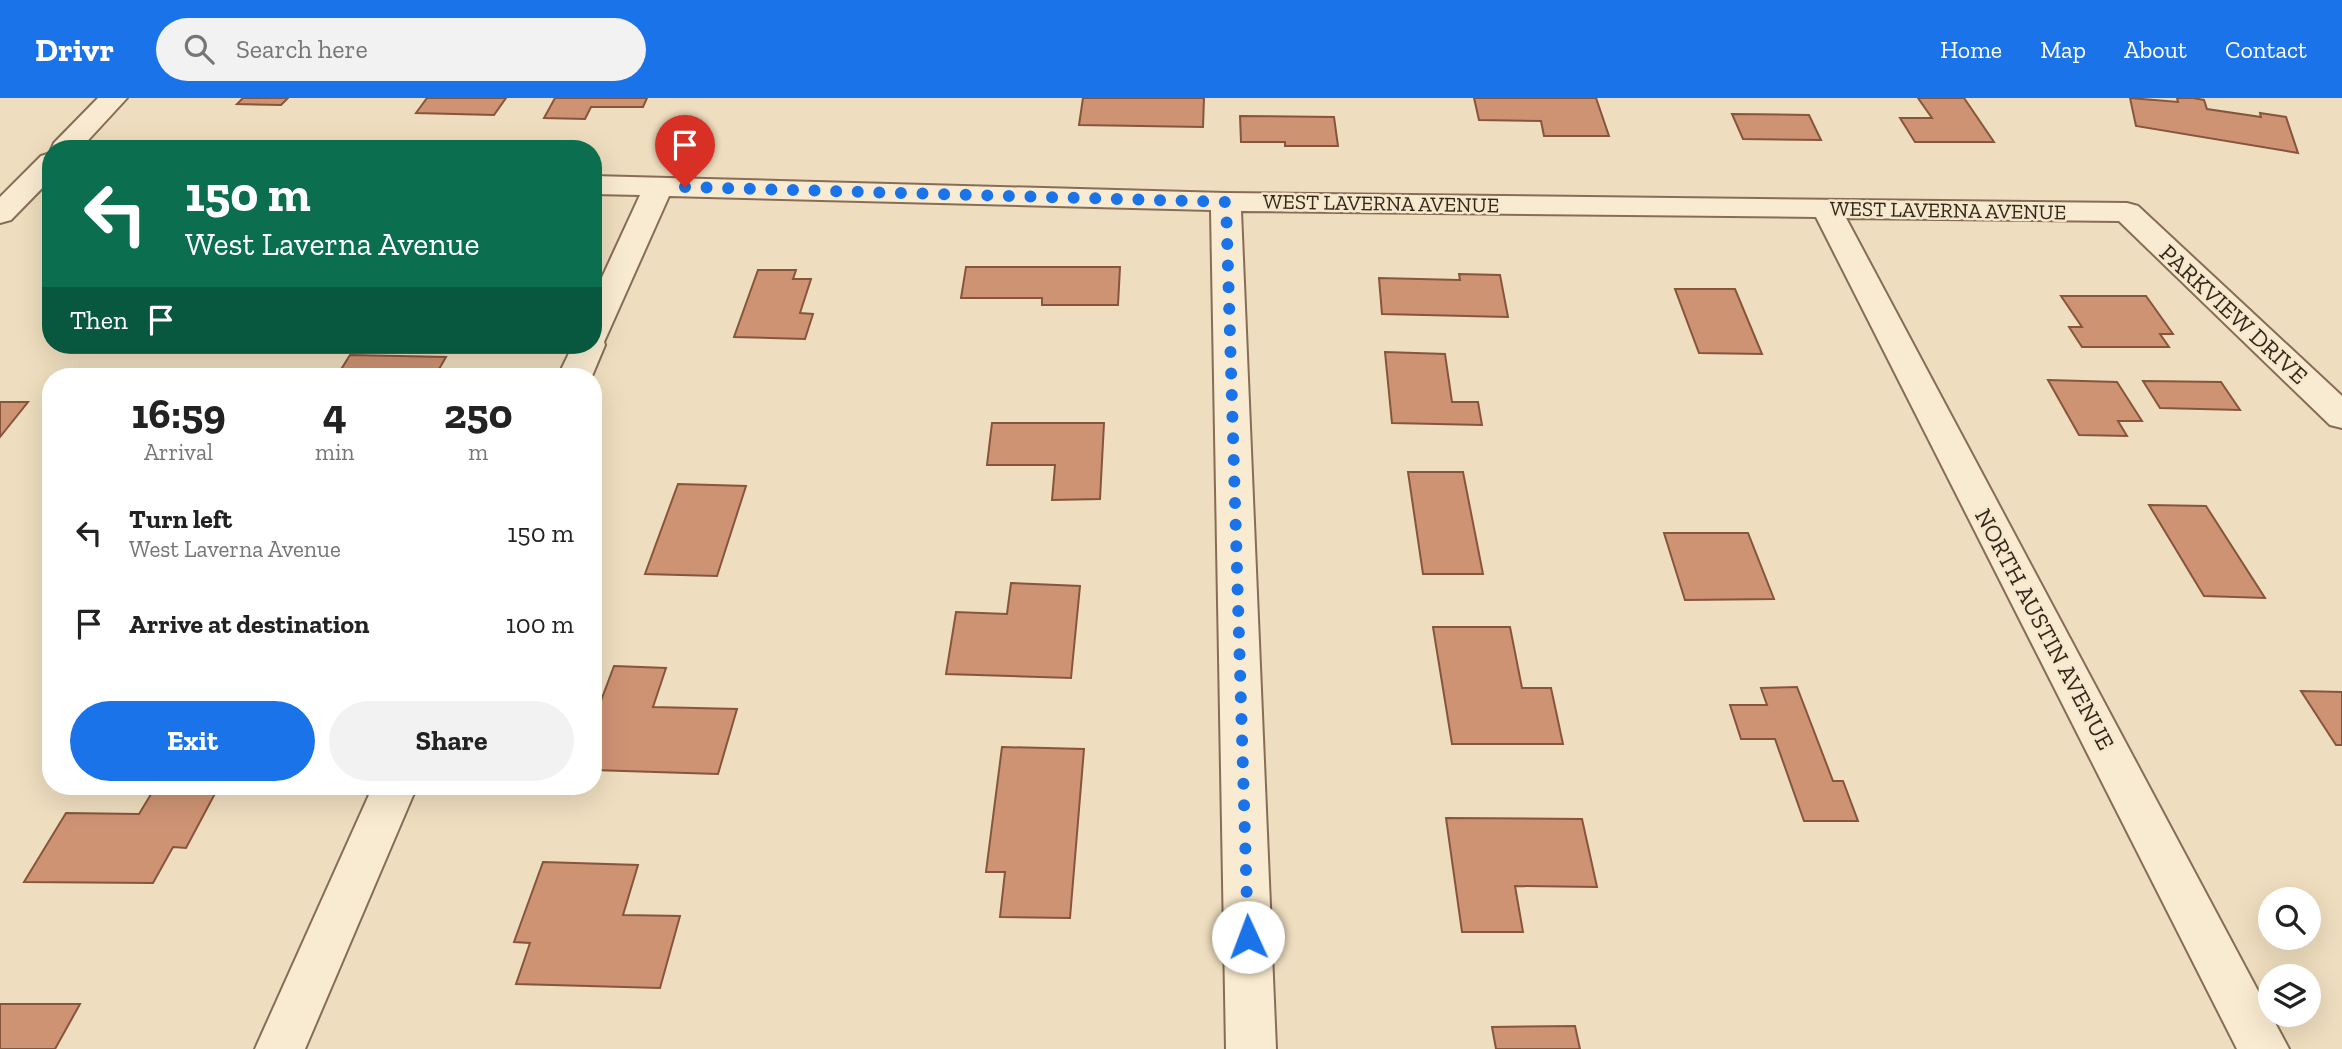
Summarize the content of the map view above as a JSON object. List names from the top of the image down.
{
  "streets": {
    "street": ["WEST LAVERNA AVENUE", "PARKVIEW DRIVE", "NORTH AUSTIN AVENUE"]
  },
  "crossings": [
    ["WEST LAVERNA AVENUE", "PARKVIEW DRIVE"],
    ["WEST LAVERNA AVENUE", "NORTH AUSTIN AVENUE"]
  ],
  "page": {
    "header": "Drivr",
    "search": "Search here",
    "nav": [
      "Home",
      "Map",
      "About",
      "Contact"
    ],
    "turn": ["150 m", "West Laverna Avenue"],
    "then": "Then",
    "eta": [
      "16:59",
      "Arrival",
      "4",
      "min",
      "250",
      "m"
    ],
    "list": [
      {
        "name": "Turn left",
        "note": "West Laverna Avenue",
        "value": "150 m"
      },
      {
        "name": "Arrive at destination",
        "value": "100 m"
      }
    ],
    "buttons": ["Exit", "Share"]
  }
}
